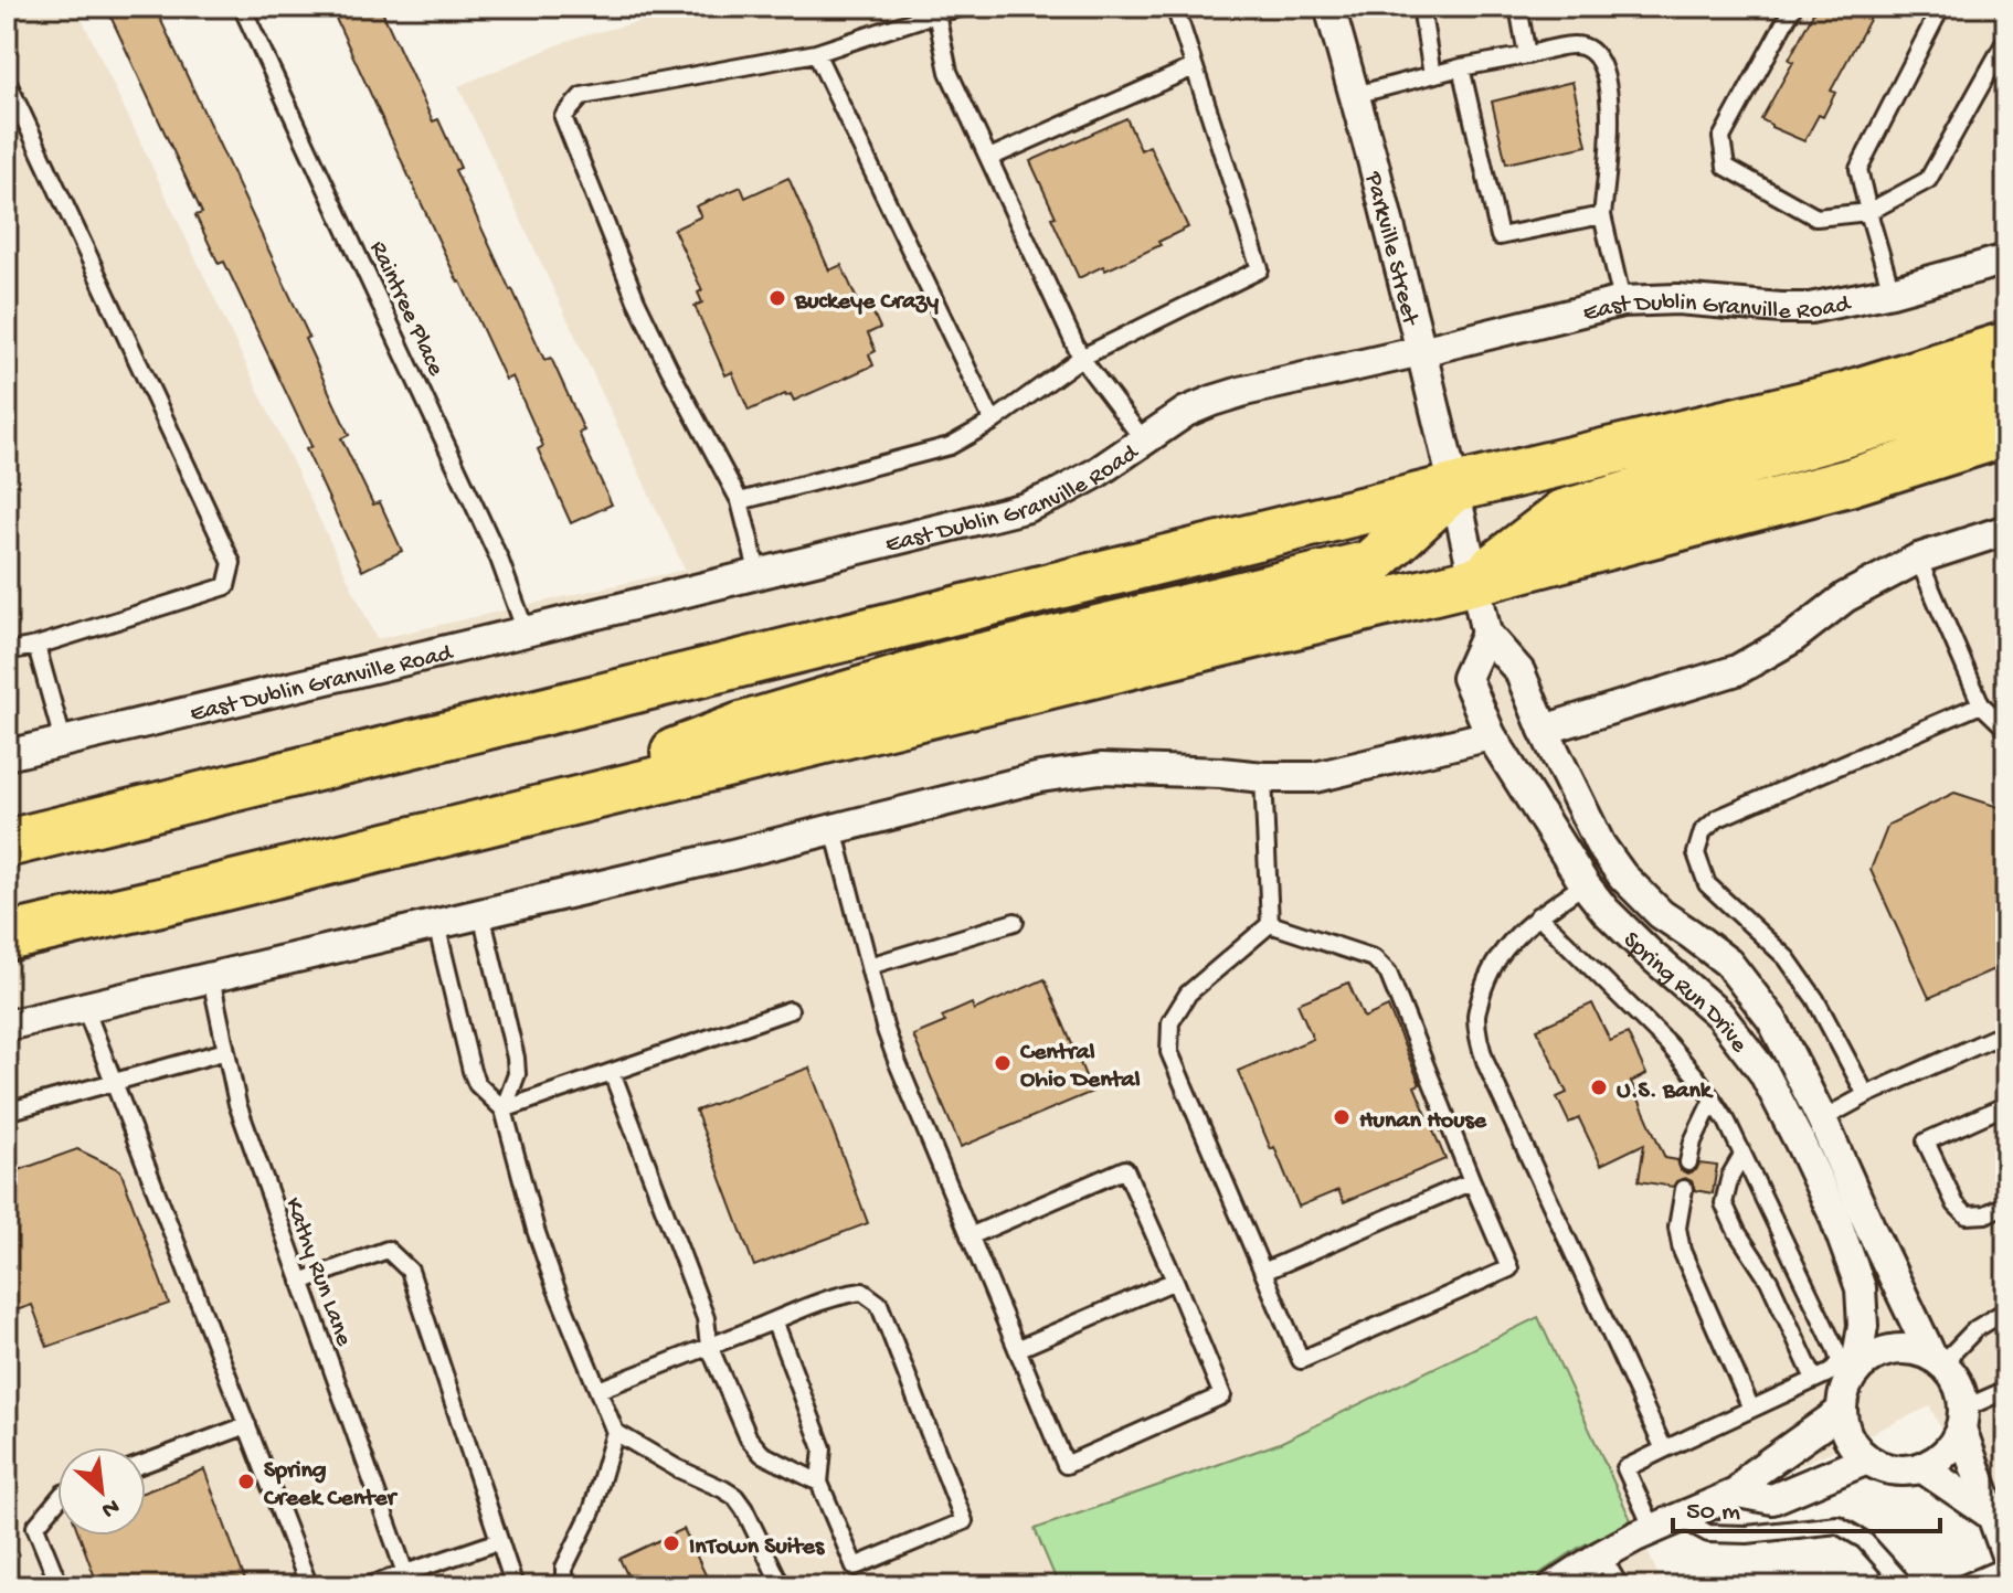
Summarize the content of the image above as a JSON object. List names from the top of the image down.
{
  "streets": {
    "street": ["Parkville Street", "East Dublin Granville Road", "Spring Run Drive"],
    "lane": ["Raintree Place", "Kathy Run Lane"]
  },
  "crossings": [
    ["Parkville Street", "East Dublin Granville Road"],
    ["Parkville Street", "Spring Run Drive"],
    ["East Dublin Granville Road", "Raintree Place"]
  ],
  "places": [
    "Buckeye Crazy",
    "Central Ohio Dental",
    "U.S. Bank",
    "Hunan House",
    "Spring Creek Center",
    "InTown Suites"
  ],
  "scale_bar": "50 m",
  "north": "bottom right"
}
